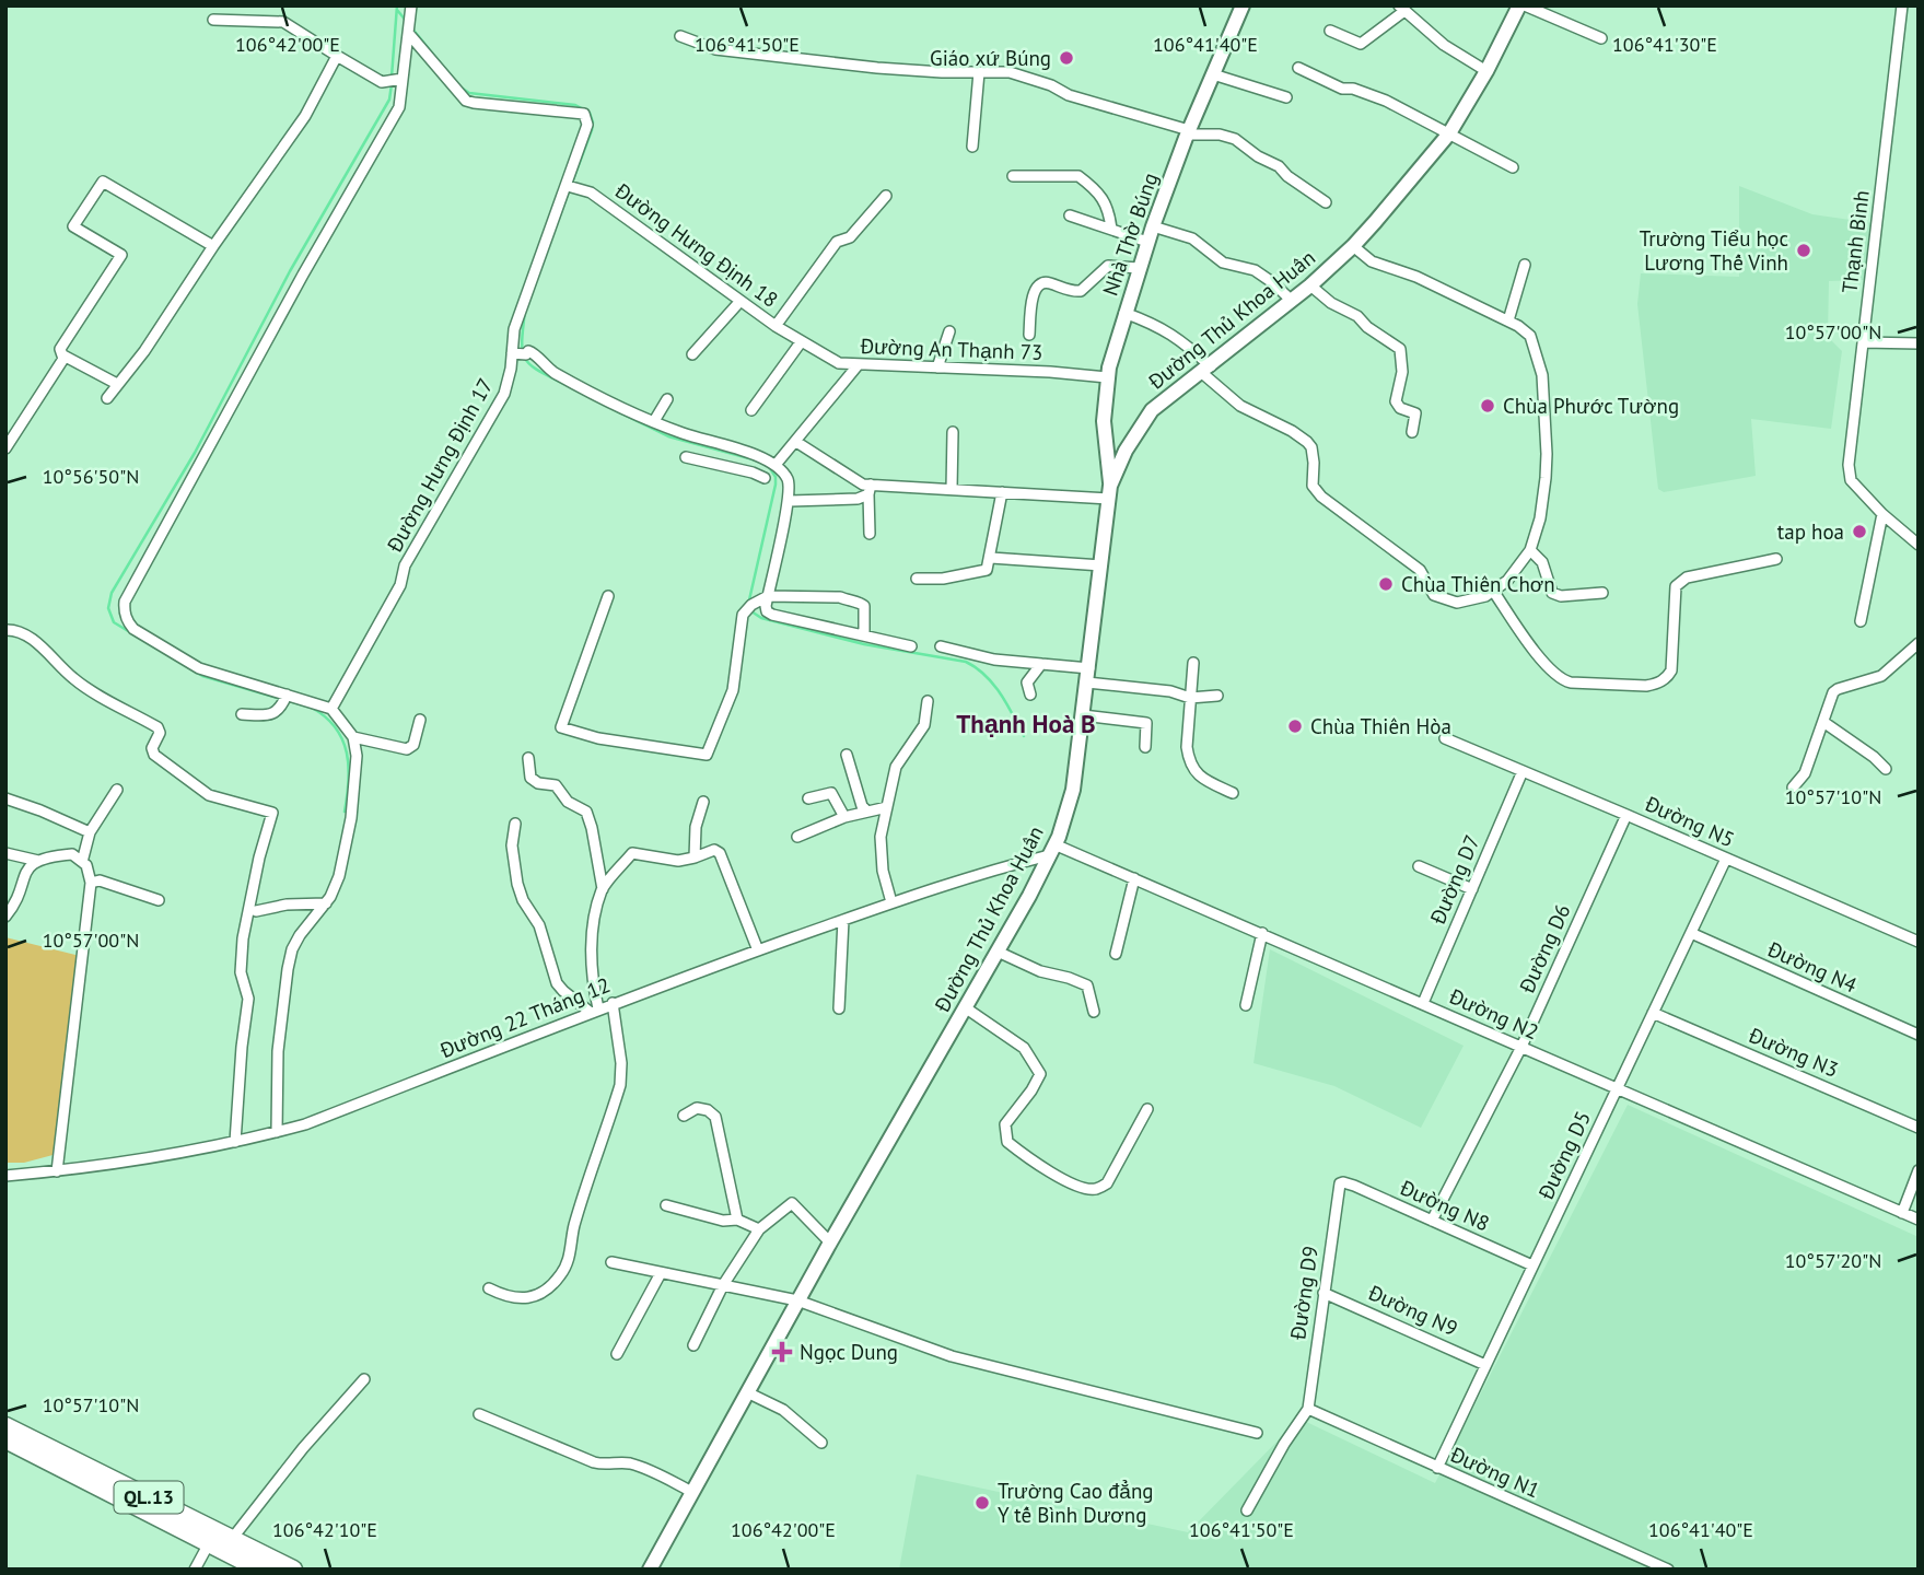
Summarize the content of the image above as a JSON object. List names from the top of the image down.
{
  "streets": {
    "highway": ["QL.13"],
    "main road": ["Nhà Thờ Búng", "Đường Thủ Khoa Huân"],
    "street": [
      "Thạnh Bình",
      "Đường Hưng Định 18",
      "Đường An Thạnh 73",
      "Đường Hưng Định 17",
      "Đường N5",
      "Đường D7",
      "Đường D6",
      "Đường N4",
      "Đường N2",
      "Đường 22 Tháng 12",
      "Đường N3",
      "Đường D5",
      "Đường N8",
      "Đường D9",
      "Đường N9",
      "Đường N1"
    ]
  },
  "crossings": [
    ["Nhà Thờ Búng", "Đường Thủ Khoa Huân"],
    ["Nhà Thờ Búng", "Đường An Thạnh 73"],
    ["Đường Hưng Định 18", "Đường An Thạnh 73"],
    ["Đường Hưng Định 18", "Đường Hưng Định 17"],
    ["Đường Thủ Khoa Huân", "Đường N2"],
    ["Đường Thủ Khoa Huân", "Đường 22 Tháng 12"],
    ["Đường N5", "Đường D7"],
    ["Đường N5", "Đường D6"],
    ["Đường N5", "Đường D5"],
    ["Đường D7", "Đường N2"],
    ["Đường D6", "Đường N2"],
    ["Đường D6", "Đường N8"],
    ["Đường N4", "Đường D5"],
    ["Đường N2", "Đường 22 Tháng 12"],
    ["Đường N2", "Đường D5"],
    ["Đường N3", "Đường D5"],
    ["Đường D5", "Đường N8"],
    ["Đường D5", "Đường N9"],
    ["Đường D5", "Đường N1"],
    ["Đường N8", "Đường D9"],
    ["Đường D9", "Đường N9"],
    ["Đường D9", "Đường N1"]
  ],
  "districts": ["Thạnh Hoà B"],
  "places": {
    "other": [
      "Giáo xứ Búng",
      "Trường Tiểu học Lương Thế Vinh",
      "Chùa Phước Tường",
      "tap hoa",
      "Chùa Thiên Chơn",
      "Chùa Thiên Hòa",
      "Trường Cao đẳng Y tế Bình Dương"
    ],
    "health": ["Ngọc Dung"]
  },
  "coordinates": [
    "106°42'00\"E",
    "106°41'50\"E",
    "106°41'40\"E",
    "106°41'30\"E",
    "10°57'00\"N",
    "10°56'50\"N",
    "10°57'10\"N",
    "10°57'20\"N",
    "106°42'10\"E"
  ]
}
